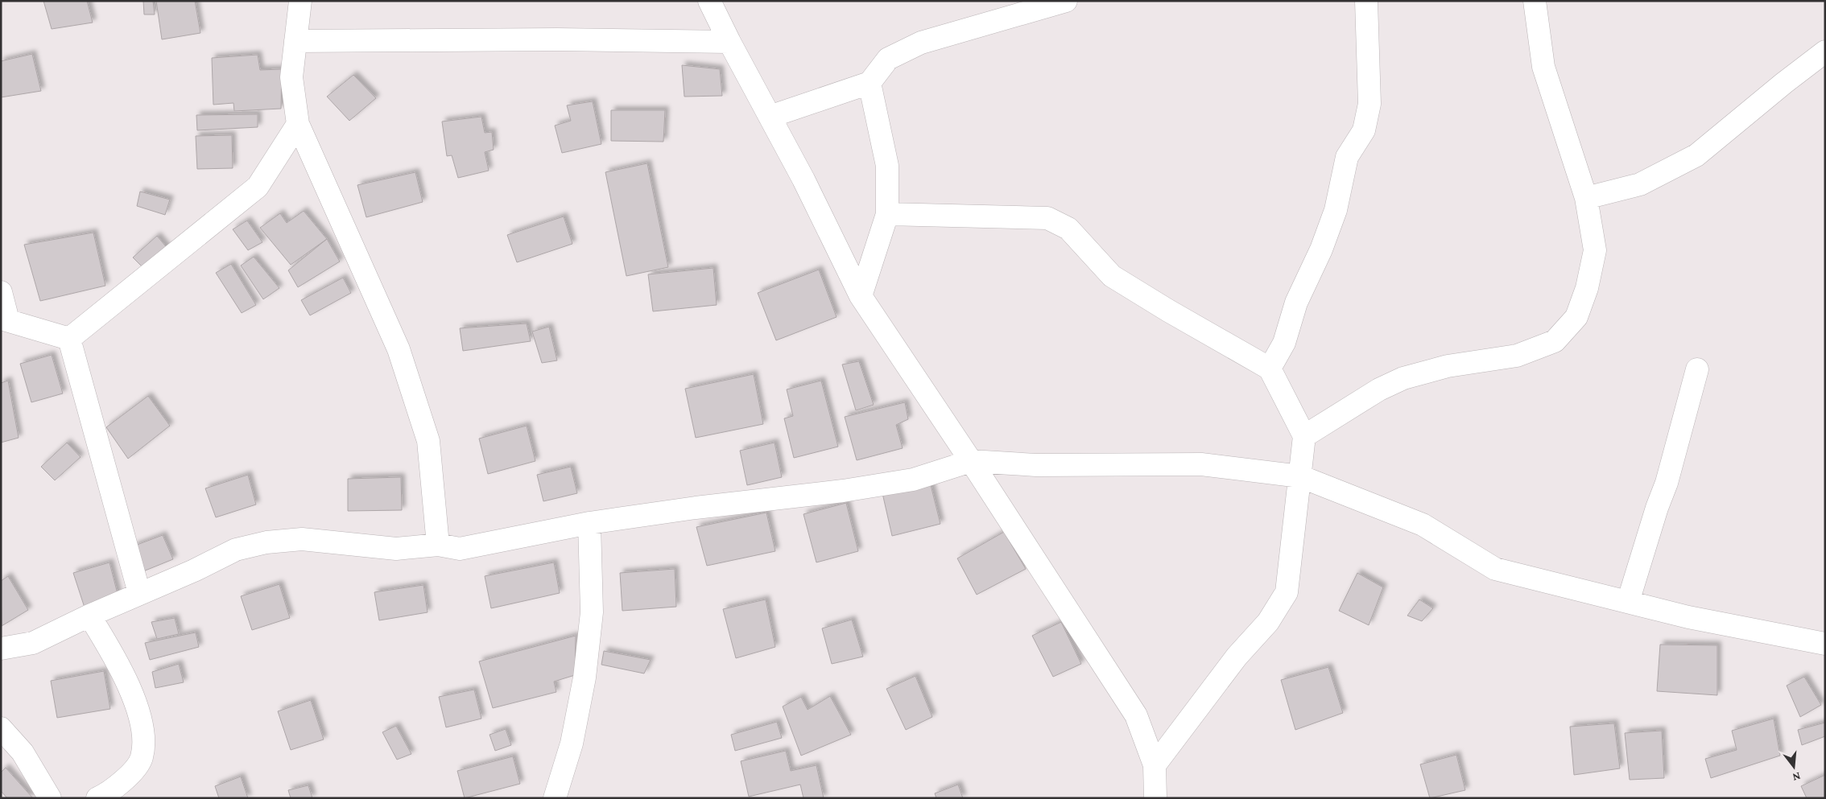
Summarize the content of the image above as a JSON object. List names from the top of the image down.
{
  "north": "bottom"
}
